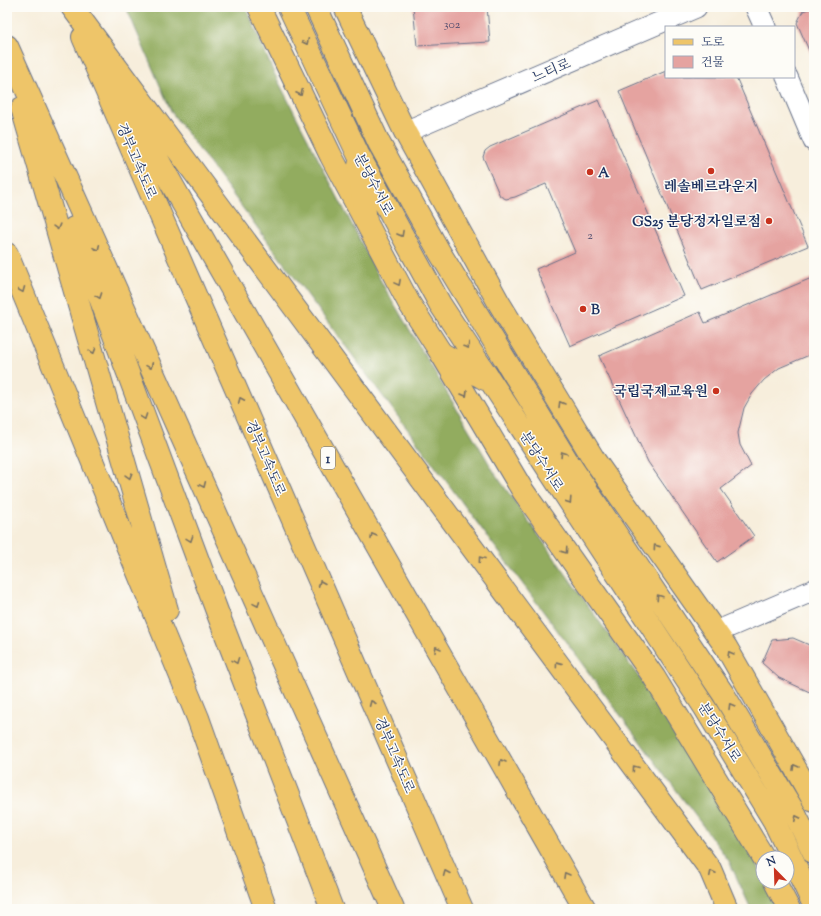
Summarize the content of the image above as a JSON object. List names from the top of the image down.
{
  "streets": {
    "main road": ["경부고속도로", "분당수서로", "1"],
    "street": ["느티로"]
  },
  "crossings": [
    ["경부고속도로", "1"]
  ],
  "places": [
    "레솔베르라운지",
    "A",
    "GS25 분당정자일로점",
    "B",
    "국립국제교육원"
  ],
  "house_numbers": ["302", "2"],
  "legend": ["도로", "건물"],
  "north": "top left"
}
